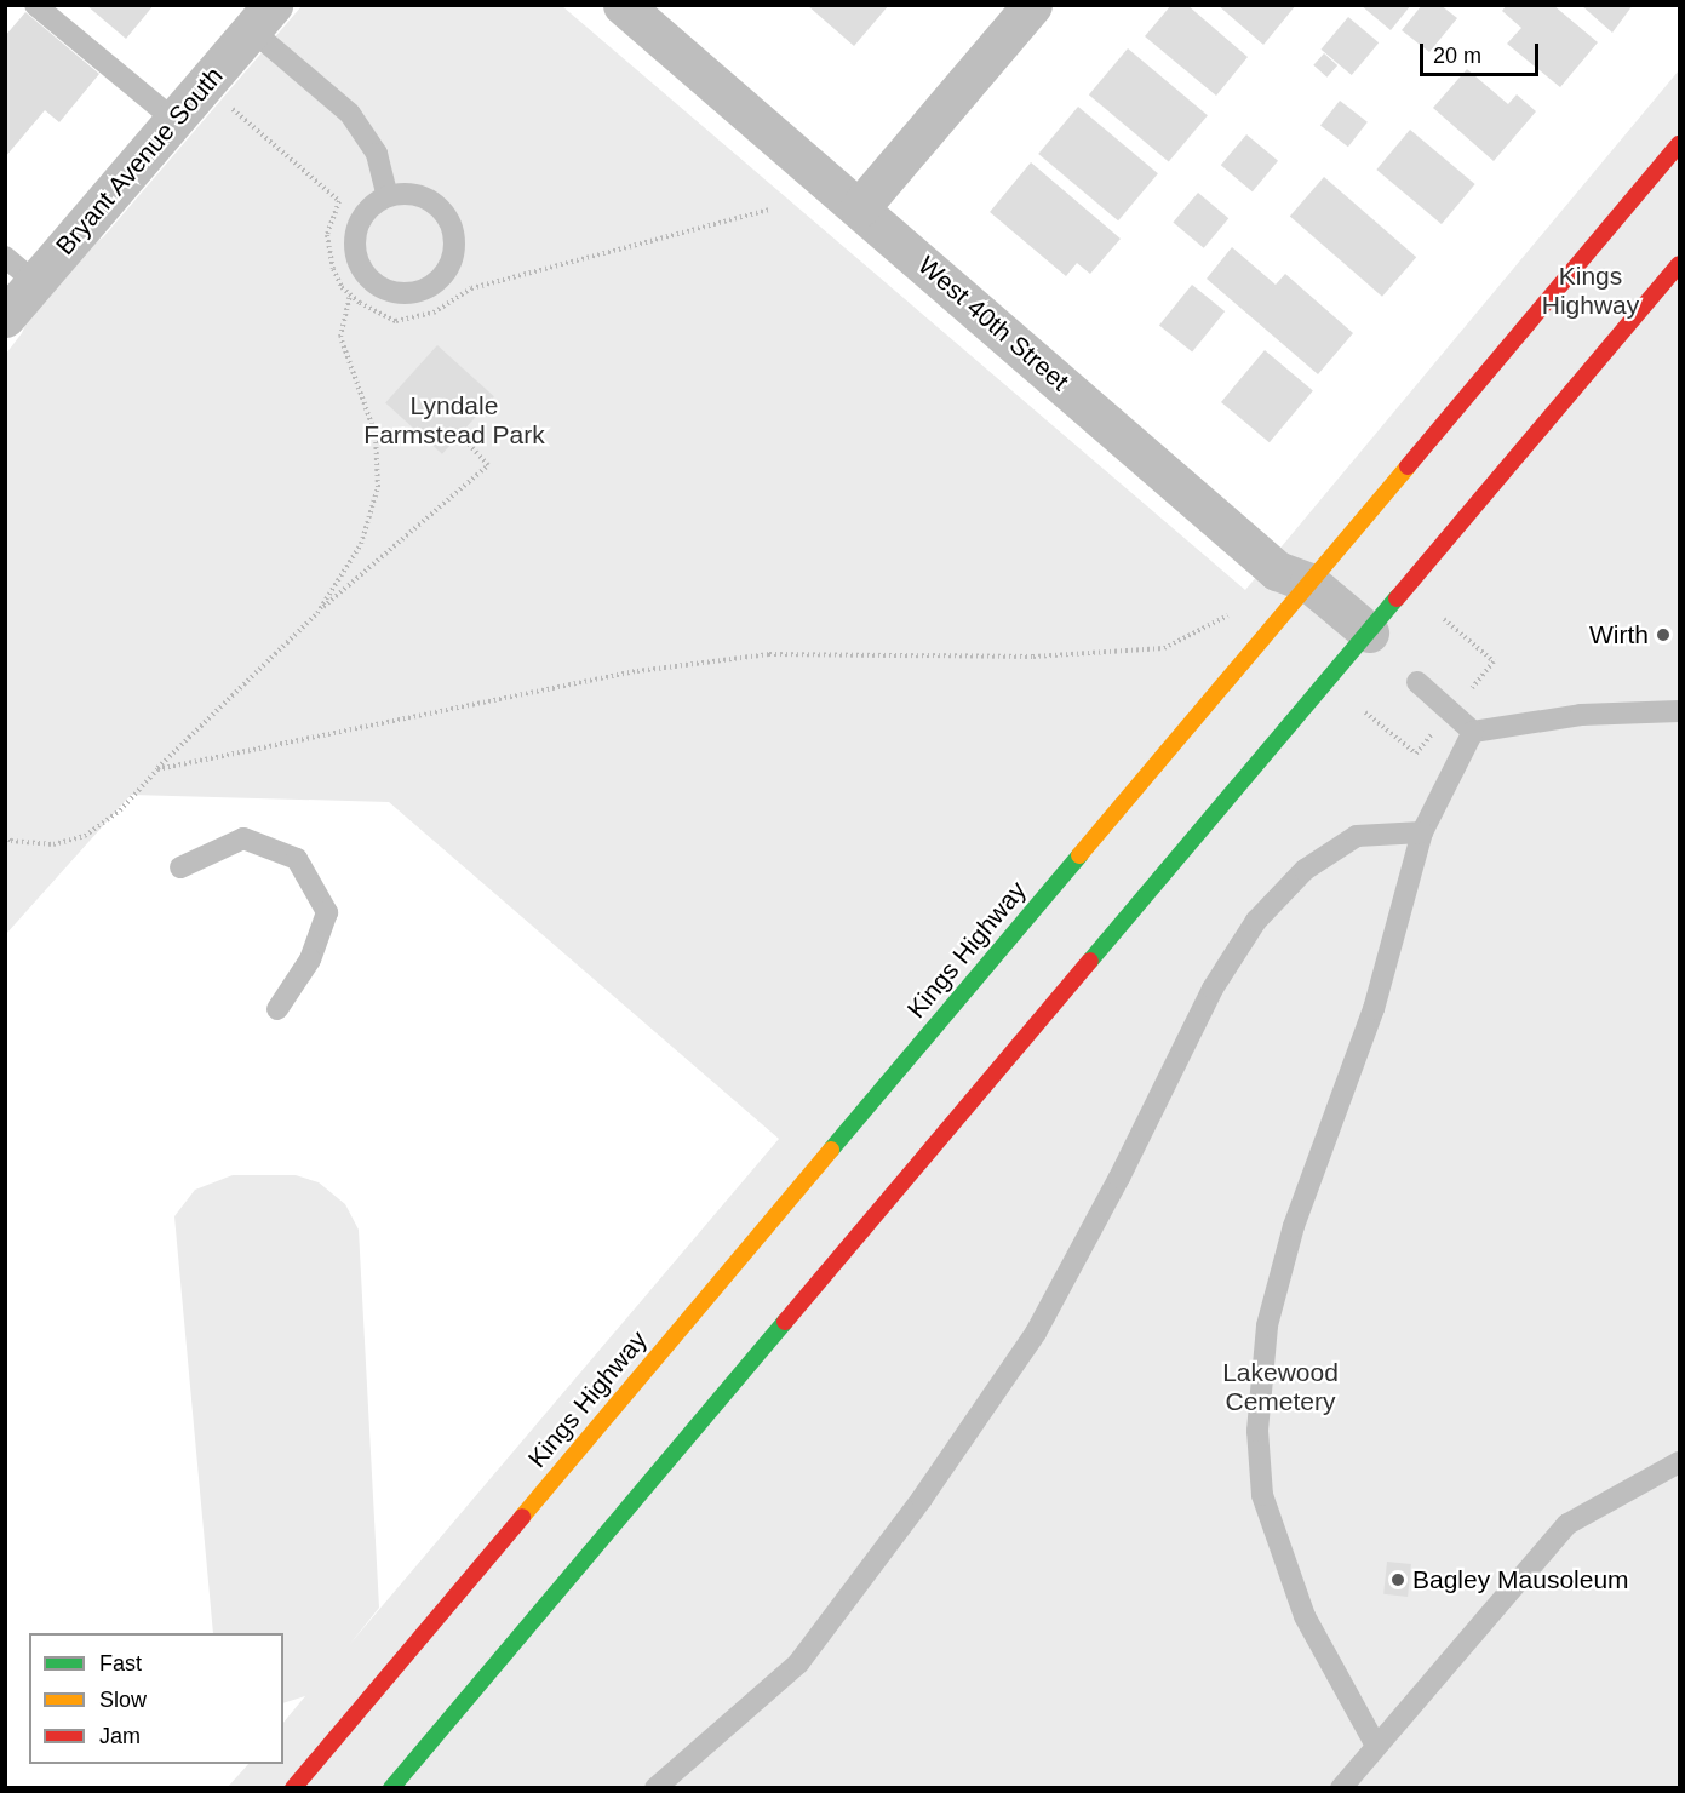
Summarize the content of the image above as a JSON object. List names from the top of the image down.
{
  "streets": {
    "street": ["Bryant Avenue South", "West 40th Street", "Kings Highway"]
  },
  "crossings": [
    ["West 40th Street", "Kings Highway"]
  ],
  "parks": ["Kings Highway", "Lyndale Farmstead Park", "Lakewood Cemetery"],
  "places": ["Wirth", "Bagley Mausoleum"],
  "legend": ["Fast", "Slow", "Jam"],
  "scale_bar": "20 m"
}
